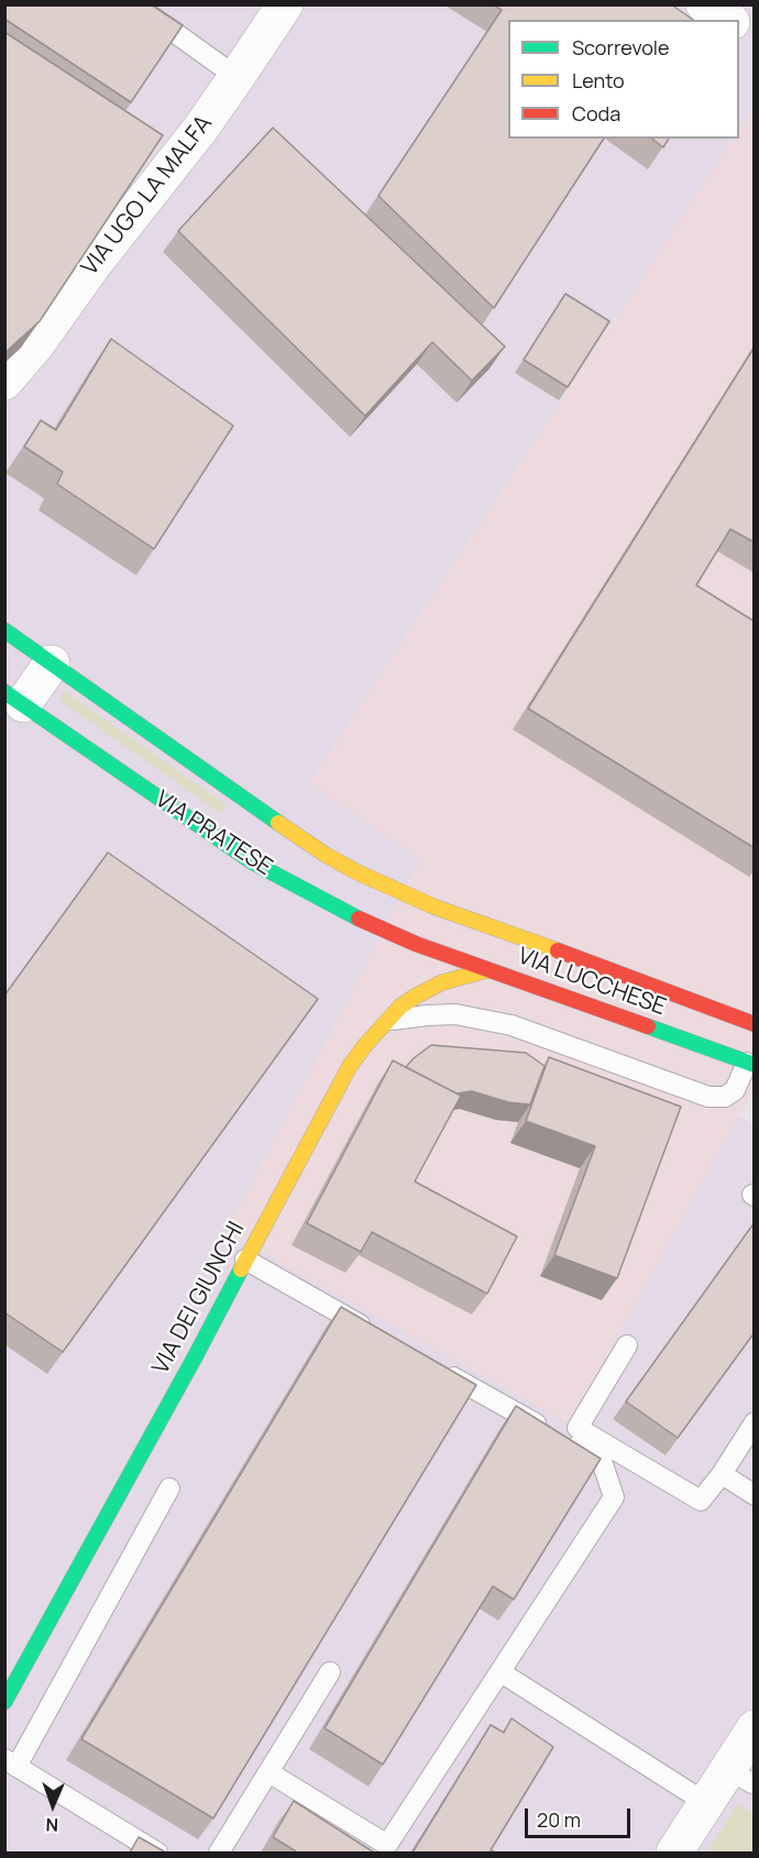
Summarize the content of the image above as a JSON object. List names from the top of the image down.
{
  "streets": {
    "main road": ["VIA PRATESE", "VIA LUCCHESE", "VIA DEI GIUNCHI"],
    "street": ["VIA UGO LA MALFA"]
  },
  "crossings": [
    ["VIA PRATESE", "VIA LUCCHESE"],
    ["VIA LUCCHESE", "VIA DEI GIUNCHI"]
  ],
  "legend": ["Scorrevole", "Lento", "Coda"],
  "scale_bar": "20 m",
  "north": "bottom"
}
